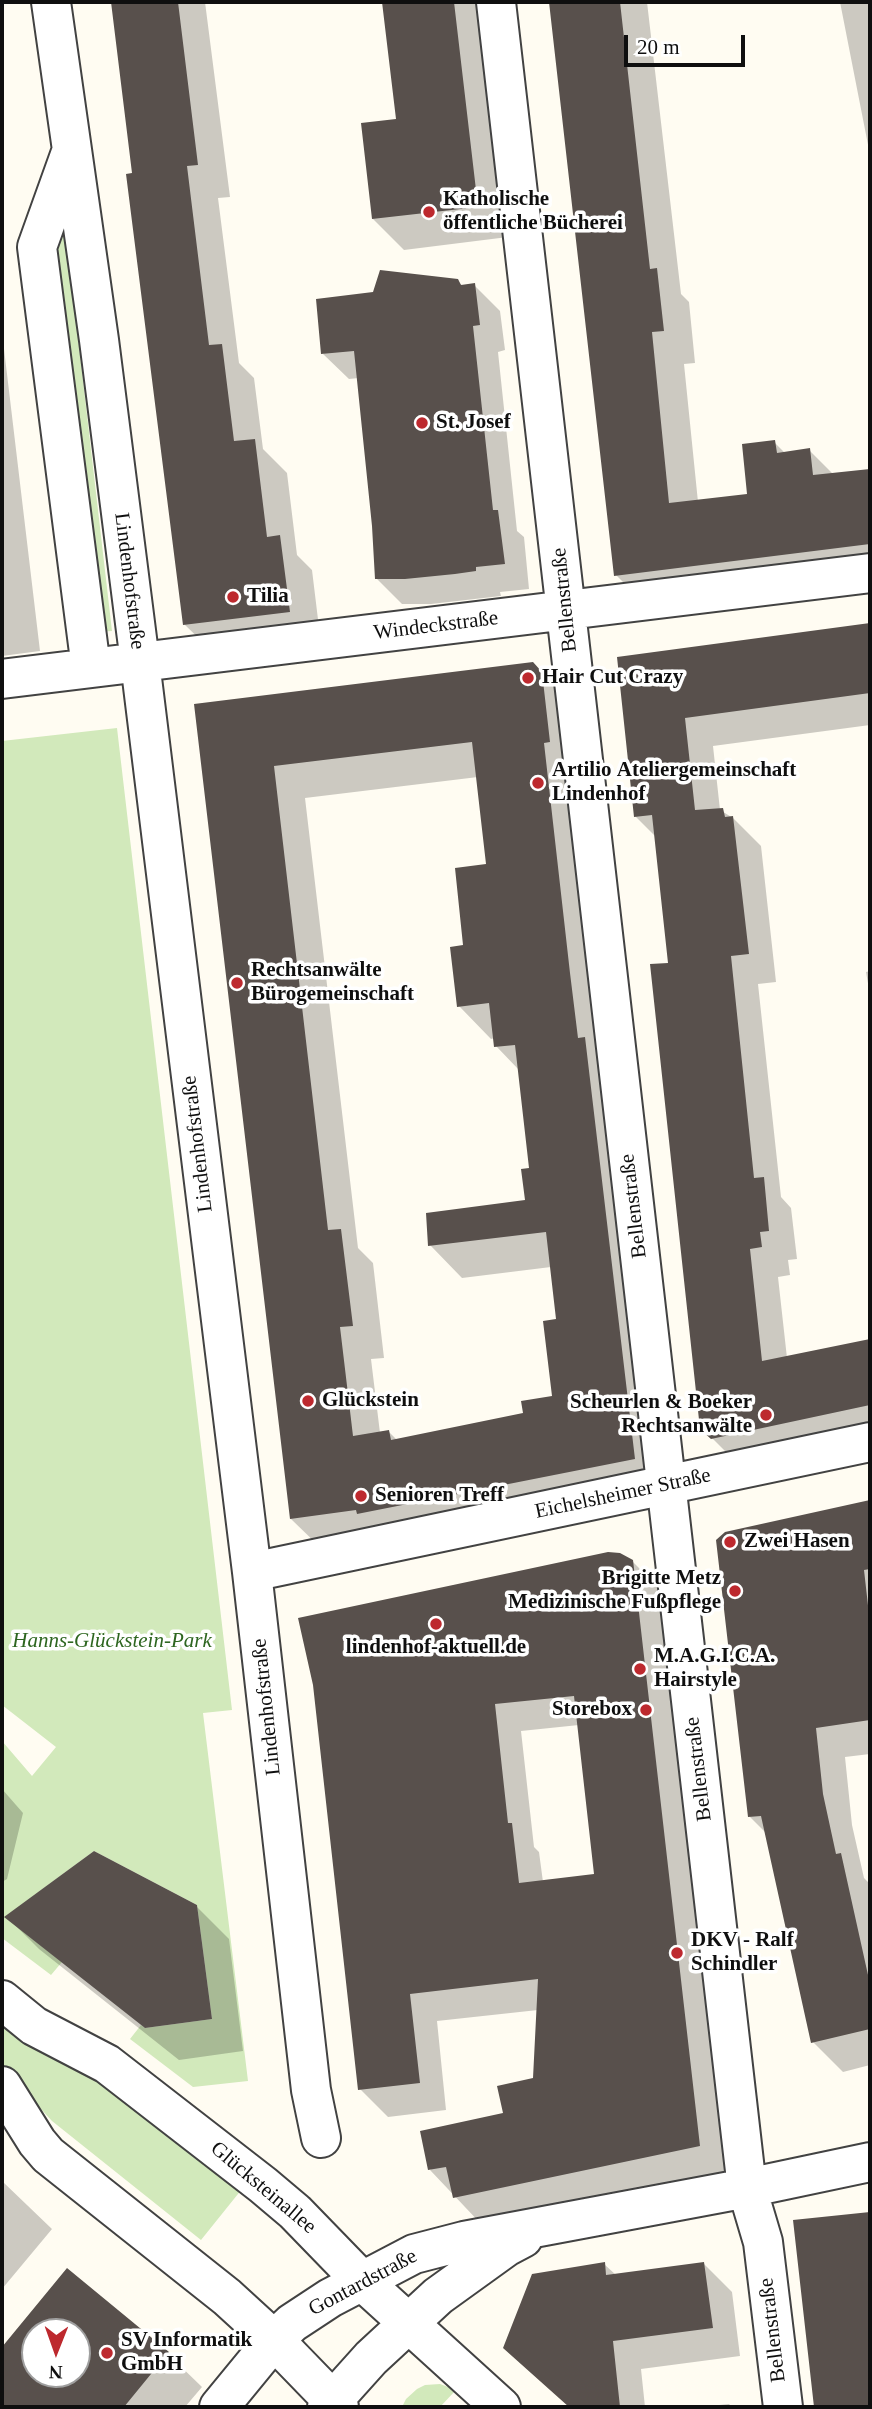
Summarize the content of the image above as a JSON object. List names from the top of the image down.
{
  "streets": {
    "street": [
      "Lindenhofstraße",
      "Bellenstraße",
      "Windeckstraße",
      "Eichelsheimer Straße",
      "Glücksteinallee",
      "Gontardstraße"
    ]
  },
  "crossings": [
    ["Lindenhofstraße", "Windeckstraße"],
    ["Lindenhofstraße", "Eichelsheimer Straße"],
    ["Bellenstraße", "Windeckstraße"],
    ["Bellenstraße", "Eichelsheimer Straße"],
    ["Bellenstraße", "Gontardstraße"],
    ["Glücksteinallee", "Gontardstraße"]
  ],
  "parks": ["Hanns-Glückstein-Park"],
  "places": [
    "Katholische öffentliche Bücherei",
    "St. Josef",
    "Tilia",
    "Hair Cut Crazy",
    "Artilio Ateliergemeinschaft Lindenhof",
    "Rechtsanwälte Bürogemeinschaft",
    "Glückstein",
    "Scheurlen & Boeker Rechtsanwälte",
    "Senioren Treff",
    "Zwei Hasen",
    "Brigitte Metz Medizinische Fußpflege",
    "lindenhof-aktuell.de",
    "M.A.G.I.C.A. Hairstyle",
    "Storebox",
    "DKV - Ralf Schindler",
    "SV Informatik GmbH"
  ],
  "scale_bar": "20 m",
  "north": "bottom"
}
